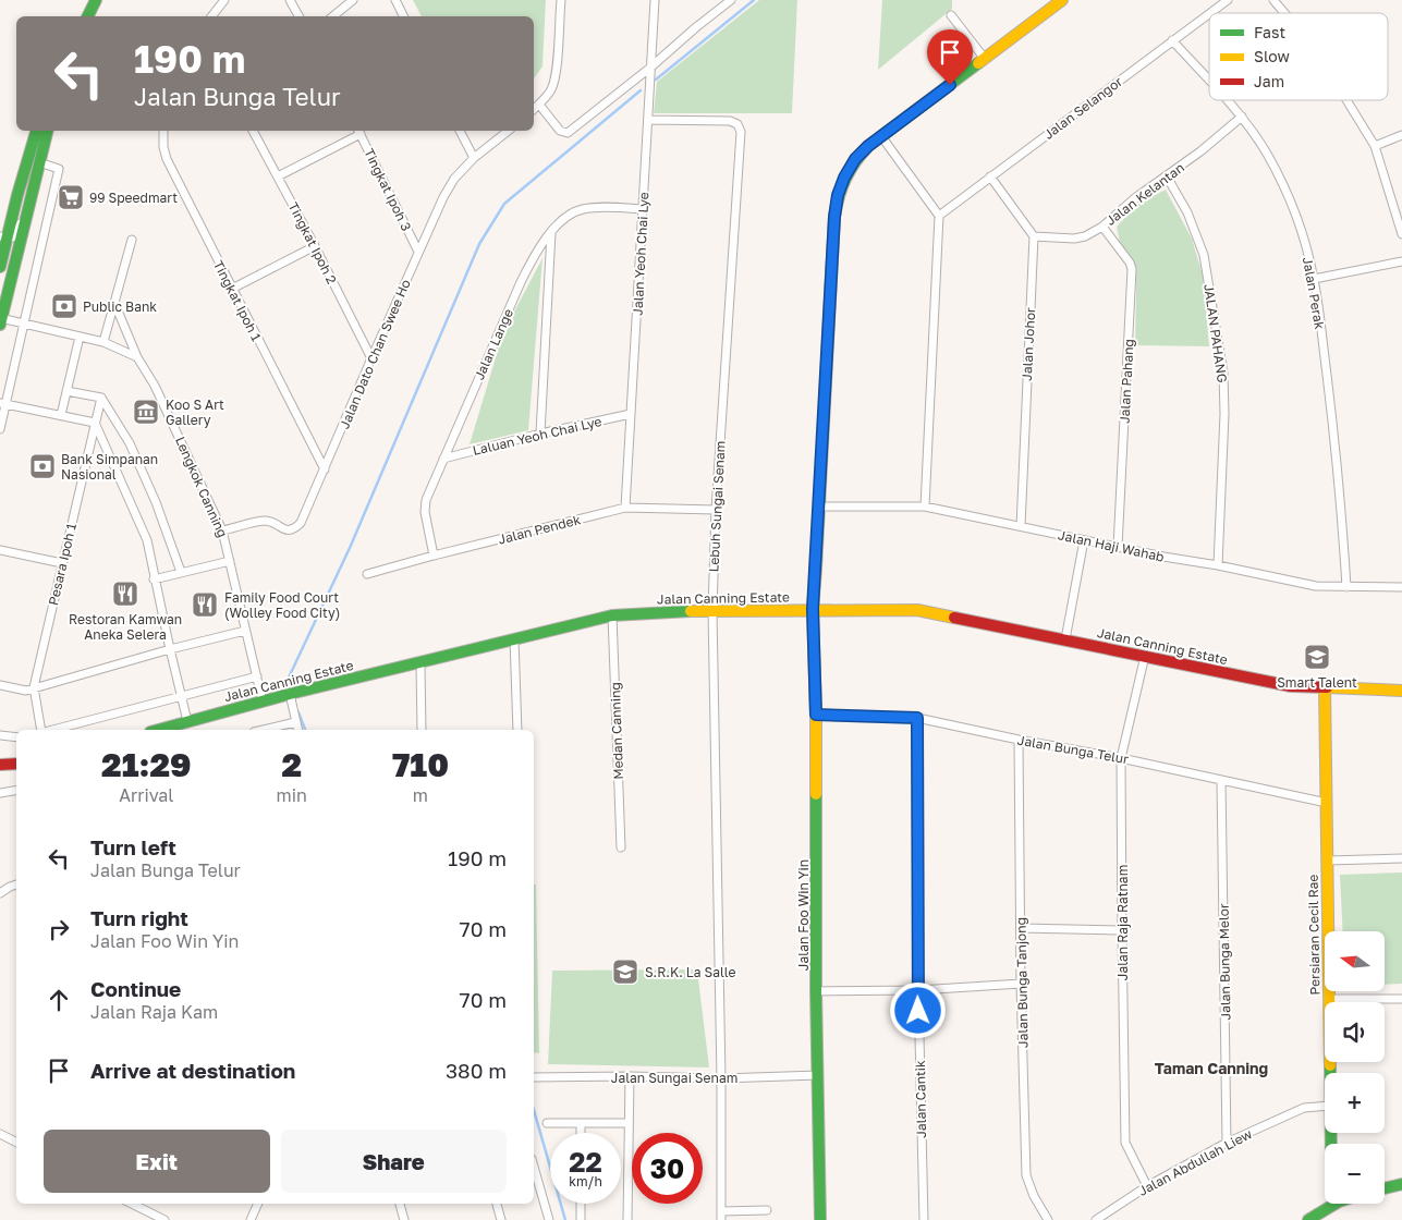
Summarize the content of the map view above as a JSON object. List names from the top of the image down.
{
  "streets": {
    "street": [
      "Jalan Selangor",
      "Tingkat Ipoh 3",
      "Jalan Kelantan",
      "Tingkat Ipoh 2",
      "Jalan Yeoh Chai Lye",
      "Jalan Perak",
      "Tingkat Ipoh 1",
      "JALAN PAHANG",
      "Jalan Lange",
      "Jalan Johor",
      "Jalan Dato Chan Swee Ho",
      "Jalan Pahang",
      "Laluan Yeoh Chai Lye",
      "Lengkok Canning",
      "Lebuh Sungai Senam",
      "Jalan Pendek",
      "Jalan Haji Wahab",
      "Pesara Ipoh 1",
      "Jalan Canning Estate",
      "Medan Canning",
      "Jalan Bunga Telur",
      "Jalan Foo Win Yin",
      "Jalan Raja Ratnam",
      "Persiaran Cecil Rae",
      "Jalan Bunga Melor",
      "Jalan Bunga Tanjong",
      "Jalan Sungai Senam",
      "Jalan Cantik",
      "Jalan Abdullah Liew"
    ]
  },
  "crossings": [
    ["Jalan Selangor", "Jalan Perak"],
    ["Tingkat Ipoh 3", "Jalan Dato Chan Swee Ho"],
    ["Jalan Kelantan", "Jalan Perak"],
    ["Jalan Kelantan", "JALAN PAHANG"],
    ["Jalan Kelantan", "Jalan Johor"],
    ["Jalan Kelantan", "Jalan Pahang"],
    ["Tingkat Ipoh 2", "Jalan Dato Chan Swee Ho"],
    ["Jalan Yeoh Chai Lye", "Jalan Lange"],
    ["Jalan Yeoh Chai Lye", "Laluan Yeoh Chai Lye"],
    ["Jalan Yeoh Chai Lye", "Lebuh Sungai Senam"],
    ["Jalan Yeoh Chai Lye", "Jalan Pendek"],
    ["Jalan Perak", "Jalan Haji Wahab"],
    ["Tingkat Ipoh 1", "Jalan Dato Chan Swee Ho"],
    ["JALAN PAHANG", "Jalan Haji Wahab"],
    ["Jalan Lange", "Laluan Yeoh Chai Lye"],
    ["Jalan Lange", "Jalan Pendek"],
    ["Jalan Johor", "Jalan Haji Wahab"],
    ["Jalan Dato Chan Swee Ho", "Lengkok Canning"],
    ["Jalan Pahang", "Jalan Haji Wahab"],
    ["Lengkok Canning", "Jalan Canning Estate"],
    ["Lebuh Sungai Senam", "Jalan Pendek"],
    ["Lebuh Sungai Senam", "Jalan Canning Estate"],
    ["Lebuh Sungai Senam", "Jalan Sungai Senam"],
    ["Jalan Haji Wahab", "Jalan Foo Win Yin"],
    ["Jalan Canning Estate", "Medan Canning"],
    ["Jalan Canning Estate", "Jalan Foo Win Yin"],
    ["Jalan Canning Estate", "Jalan Raja Ratnam"],
    ["Jalan Canning Estate", "Persiaran Cecil Rae"],
    ["Jalan Bunga Telur", "Jalan Foo Win Yin"],
    ["Jalan Bunga Telur", "Jalan Raja Ratnam"],
    ["Jalan Bunga Telur", "Persiaran Cecil Rae"],
    ["Jalan Bunga Telur", "Jalan Bunga Melor"],
    ["Jalan Bunga Telur", "Jalan Bunga Tanjong"],
    ["Jalan Bunga Telur", "Jalan Cantik"],
    ["Jalan Foo Win Yin", "Jalan Sungai Senam"],
    ["Jalan Raja Ratnam", "Jalan Abdullah Liew"],
    ["Jalan Bunga Melor", "Jalan Abdullah Liew"]
  ],
  "districts": ["Taman Canning"],
  "places": {
    "supermarket": ["99 Speedmart"],
    "bank": ["Public Bank", "Bank Simpanan Nasional"],
    "museum": ["Koo S Art Gallery"],
    "restaurant": ["Restoran Kamwan Aneka Selera", "Family Food Court (Wolley Food City)"],
    "school or university": ["Smart Talent", "S.R.K. La Salle"]
  },
  "legend": ["Fast", "Slow", "Jam"],
  "north": "left",
  "page": {
    "turn": ["190 m", "Jalan Bunga Telur"],
    "eta": [
      "21:29",
      "Arrival",
      "2",
      "min",
      "710",
      "m"
    ],
    "list": [
      {
        "name": "Turn left",
        "note": "Jalan Bunga Telur",
        "value": "190 m"
      },
      {
        "name": "Turn right",
        "note": "Jalan Foo Win Yin",
        "value": "70 m"
      },
      {
        "name": "Continue",
        "note": "Jalan Raja Kam",
        "value": "70 m"
      },
      {
        "name": "Arrive at destination",
        "value": "380 m"
      }
    ],
    "map_buttons": ["+", "−"],
    "buttons": ["Exit", "Share"],
    "speed": "22 km/h",
    "limit": "30"
  }
}
